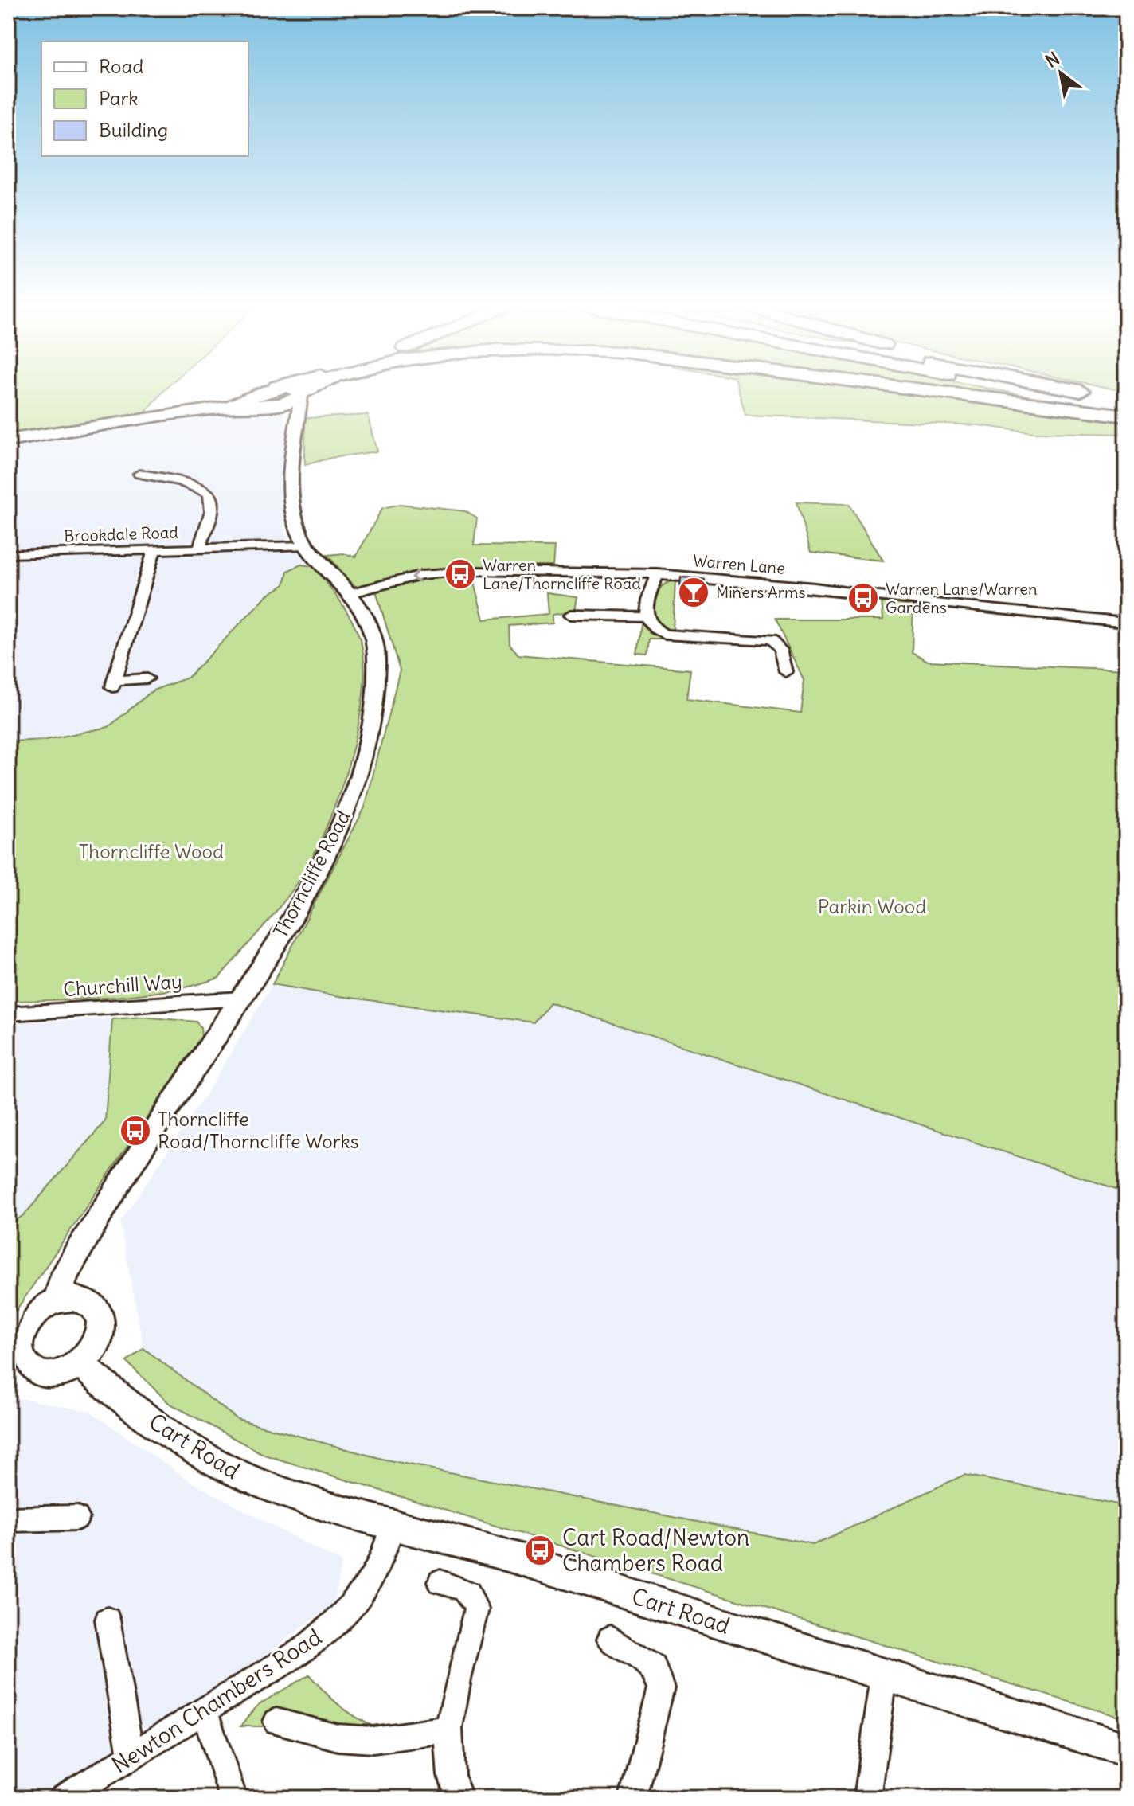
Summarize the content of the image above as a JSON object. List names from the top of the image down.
{
  "streets": {
    "street": [
      "Brookdale Road",
      "Warren Lane",
      "Thorncliffe Road",
      "Churchill Way",
      "Cart Road",
      "Newton Chambers Road"
    ]
  },
  "crossings": [
    ["Brookdale Road", "Thorncliffe Road"],
    ["Warren Lane", "Thorncliffe Road"],
    ["Thorncliffe Road", "Churchill Way"],
    ["Thorncliffe Road", "Cart Road"],
    ["Cart Road", "Newton Chambers Road"]
  ],
  "one_way": ["Warren Lane"],
  "parks": ["Thorncliffe Wood", "Parkin Wood"],
  "places": {
    "bus stop": [
      "Warren Lane/Thorncliffe Road",
      "Warren Lane/Warren Gardens",
      "Thorncliffe Road/Thorncliffe Works",
      "Cart Road/Newton Chambers Road"
    ],
    "bar": ["Miners Arms"]
  },
  "legend": ["Road", "Park", "Building"],
  "north": "top left"
}
